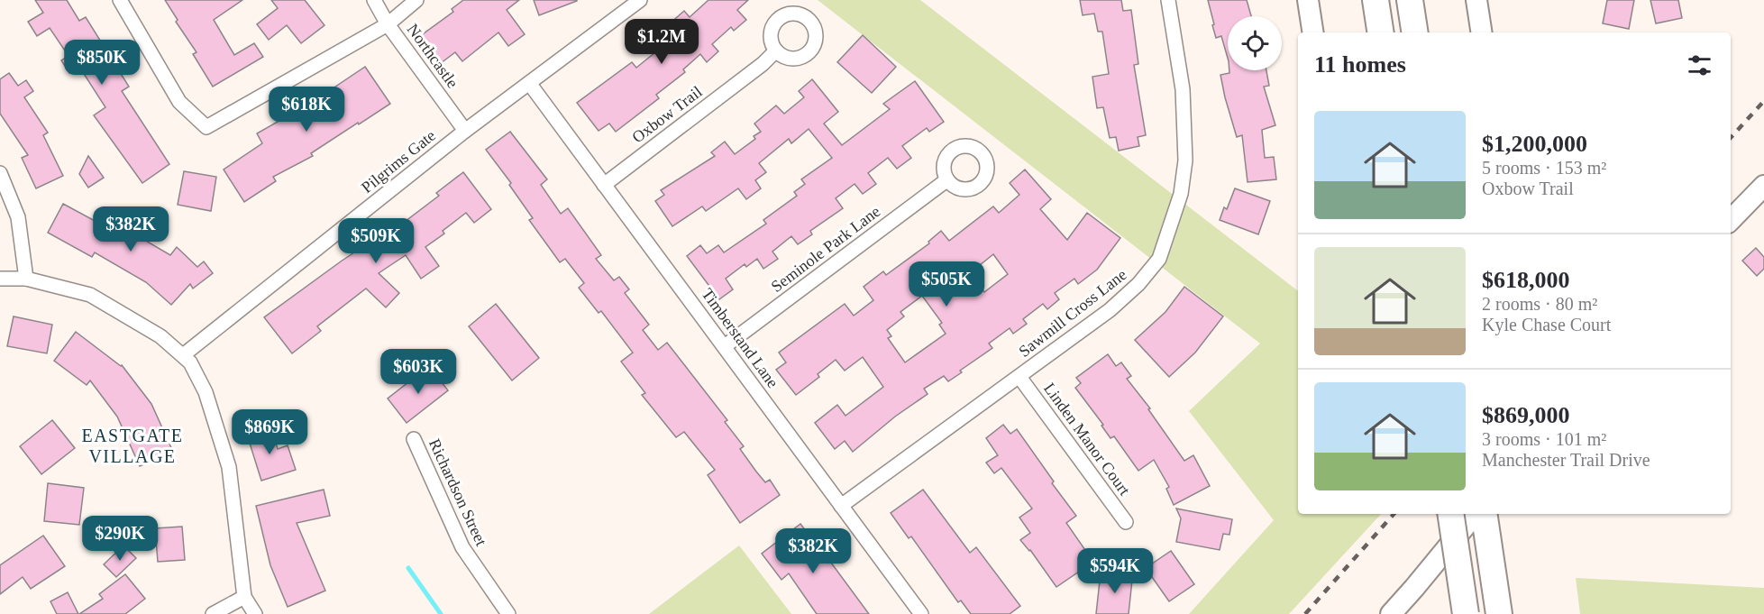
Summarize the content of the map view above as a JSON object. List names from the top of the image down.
{
  "streets": {
    "street": [
      "Northcastle",
      "Oxbow Trail",
      "Pilgrims Gate",
      "Seminole Park Lane",
      "Sawmill Cross Lane",
      "Timberstand Lane",
      "Linden Manor Court",
      "Richardson Street"
    ]
  },
  "crossings": [
    ["Northcastle", "Pilgrims Gate"],
    ["Oxbow Trail", "Timberstand Lane"],
    ["Pilgrims Gate", "Timberstand Lane"],
    ["Seminole Park Lane", "Timberstand Lane"],
    ["Sawmill Cross Lane", "Timberstand Lane"],
    ["Sawmill Cross Lane", "Linden Manor Court"]
  ],
  "districts": ["EASTGATE VILLAGE"],
  "page": {
    "price": [
      "$1.2M",
      "$850K",
      "$618K",
      "$382K",
      "$509K",
      "$505K",
      "$603K",
      "$869K",
      "$290K",
      "$382K",
      "$594K"
    ],
    "heading": "11 homes",
    "list": [
      {
        "name": "$1,200,000",
        "note": "5 rooms · 153 m² · Oxbow Trail"
      },
      {
        "name": "$618,000",
        "note": "2 rooms · 80 m² · Kyle Chase Court"
      },
      {
        "name": "$869,000",
        "note": "3 rooms · 101 m² · Manchester Trail Drive"
      }
    ]
  }
}
